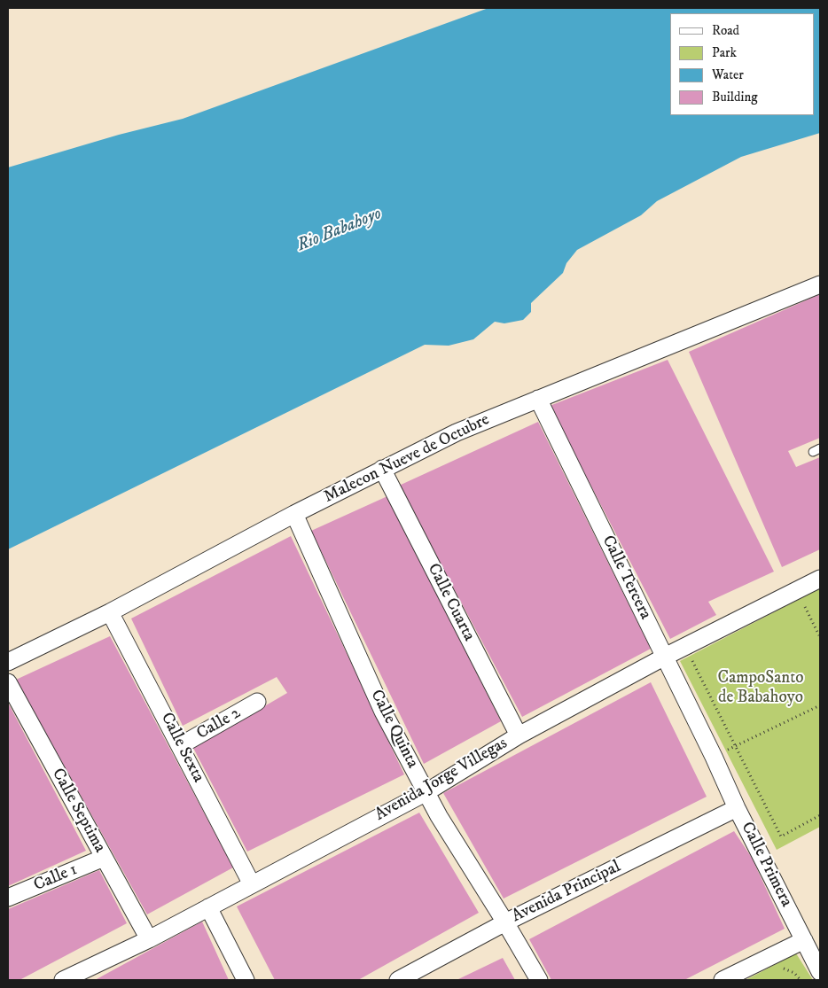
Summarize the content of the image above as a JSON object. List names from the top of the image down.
{
  "streets": {
    "street": [
      "Malecon Nueve de Octubre",
      "Calle Tercera",
      "Calle Cuarta",
      "Calle 2",
      "Calle Quinta",
      "Calle Sexta",
      "Avenida Jorge Villegas",
      "Calle Septima",
      "Calle Primera",
      "Calle 1",
      "Avenida Principal"
    ]
  },
  "crossings": [
    ["Malecon Nueve de Octubre", "Calle Tercera"],
    ["Malecon Nueve de Octubre", "Calle Cuarta"],
    ["Malecon Nueve de Octubre", "Calle Quinta"],
    ["Malecon Nueve de Octubre", "Calle Sexta"],
    ["Calle Tercera", "Avenida Jorge Villegas"],
    ["Calle Tercera", "Calle Primera"],
    ["Calle Cuarta", "Avenida Jorge Villegas"],
    ["Calle 2", "Calle Sexta"],
    ["Calle Quinta", "Avenida Jorge Villegas"],
    ["Calle Quinta", "Avenida Principal"],
    ["Calle Sexta", "Avenida Jorge Villegas"],
    ["Avenida Jorge Villegas", "Calle Septima"],
    ["Calle Septima", "Calle 1"],
    ["Calle Primera", "Avenida Principal"]
  ],
  "water": ["Rio Babahoyo"],
  "parks": ["CampoSanto de Babahoyo"],
  "legend": [
    "Road",
    "Park",
    "Water",
    "Building"
  ]
}
